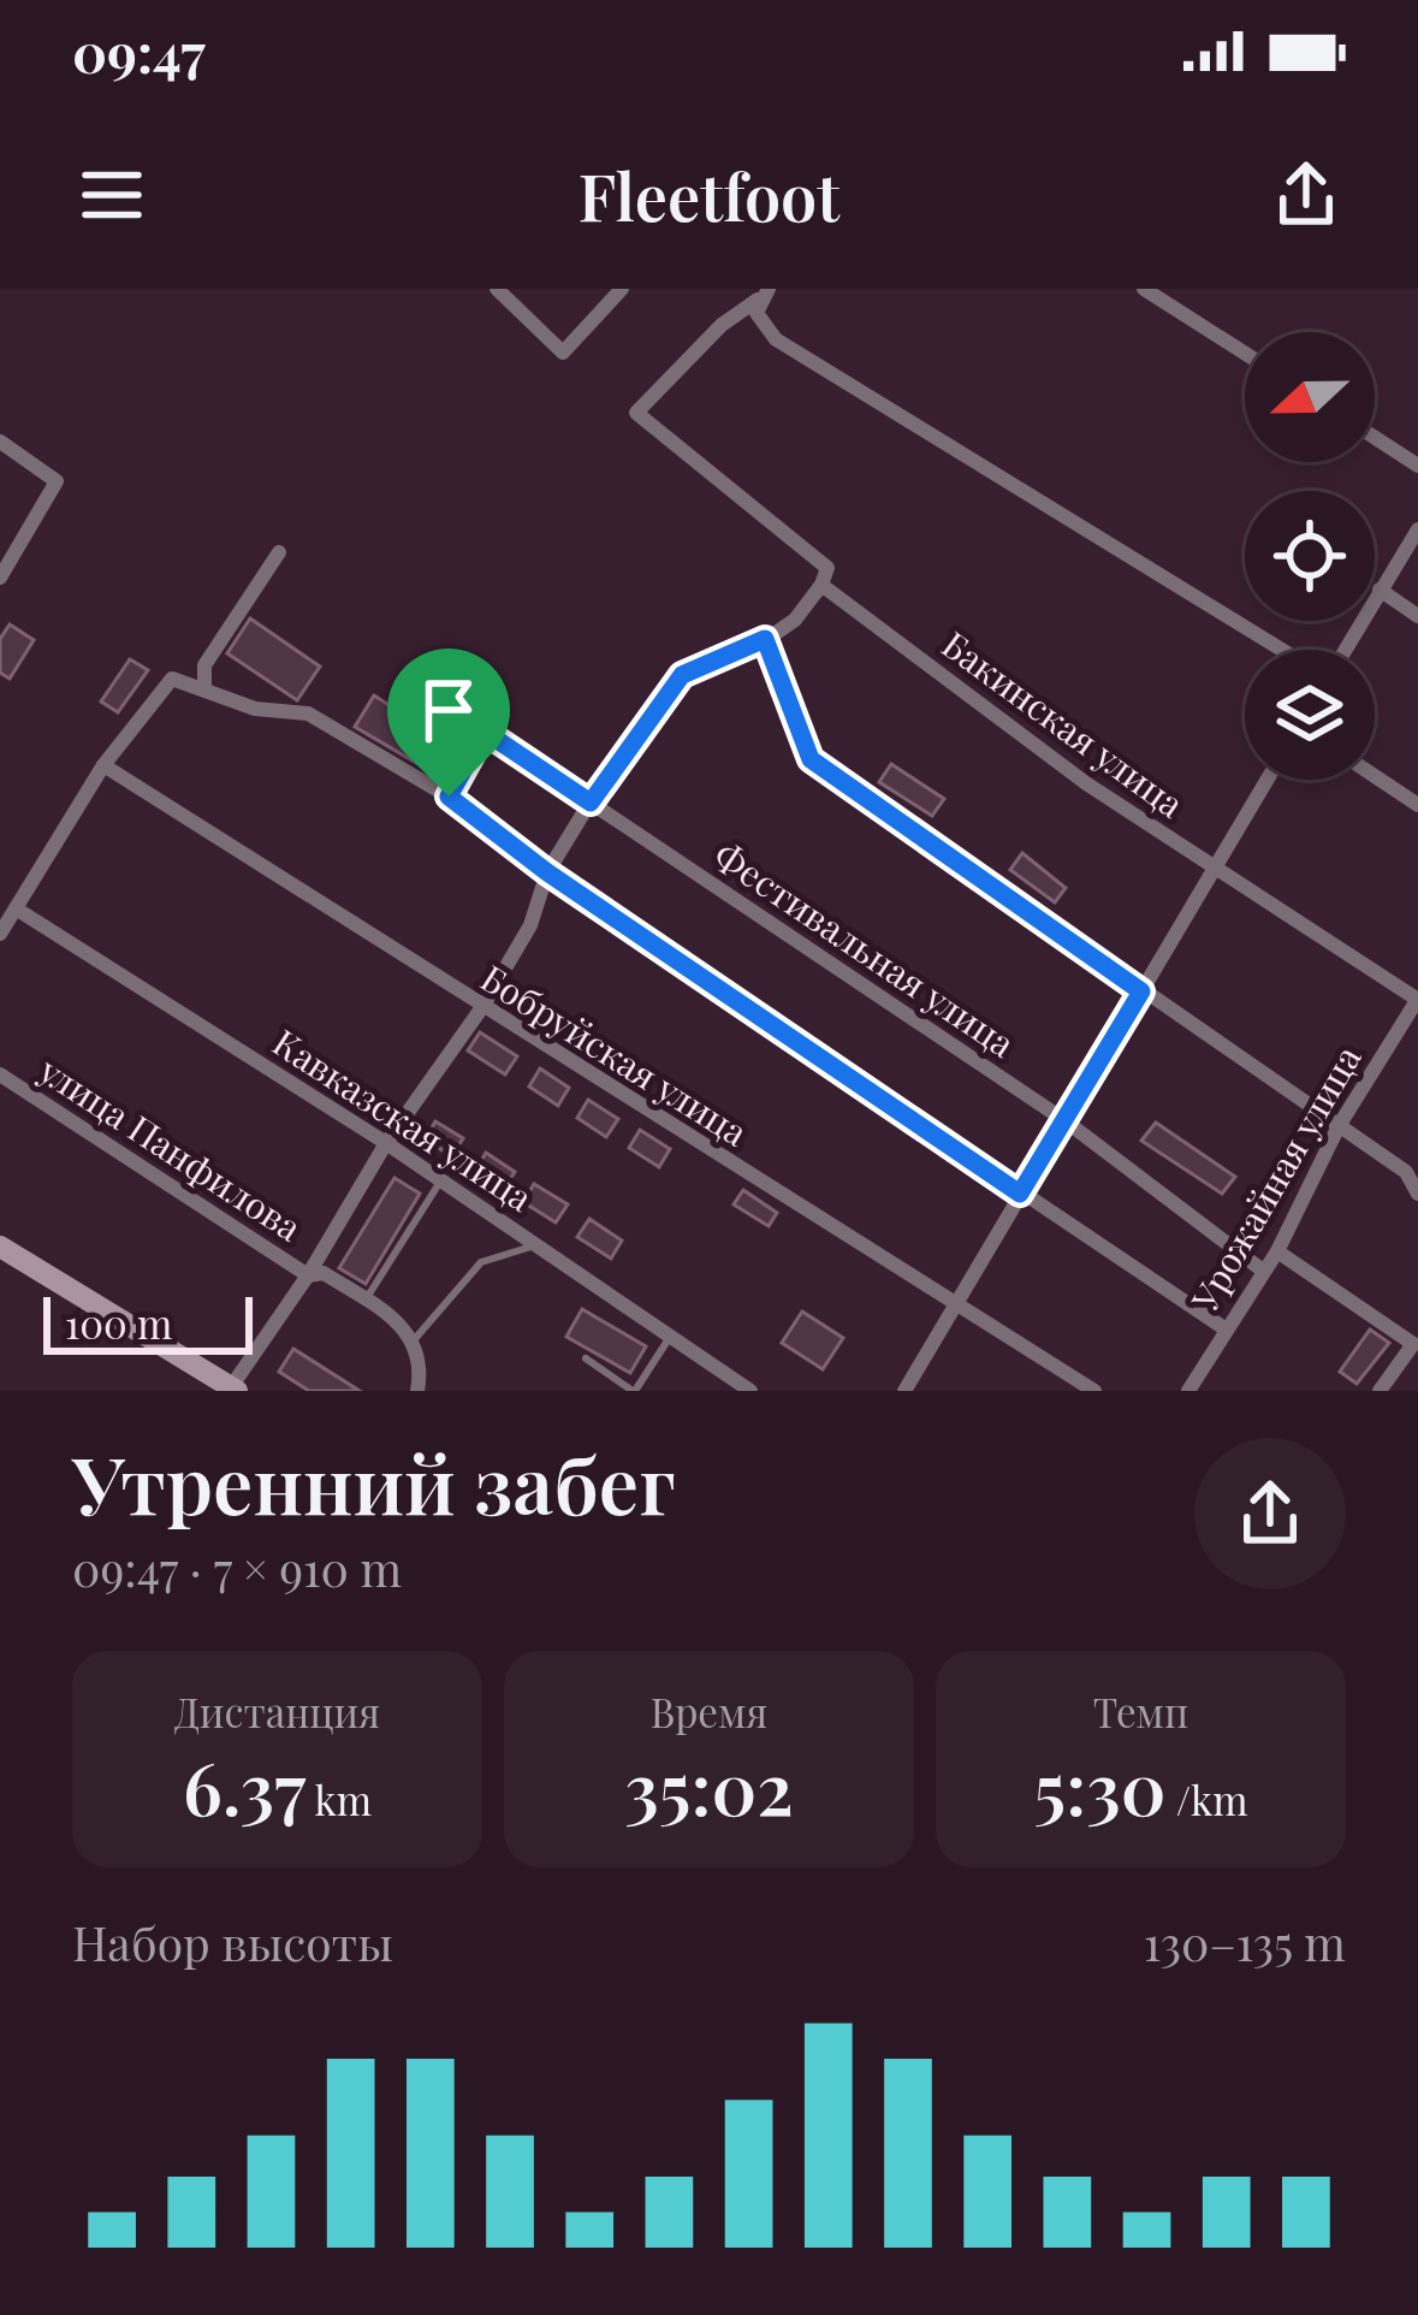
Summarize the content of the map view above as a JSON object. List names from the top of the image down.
{
  "streets": {
    "street": [
      "Бакинская улица",
      "Фестивальная улица",
      "Бобруйская улица",
      "Кавказская улица",
      "улица Панфилова",
      "Урожайная улица"
    ]
  },
  "crossings": [
    ["Бакинская улица", "Урожайная улица"],
    ["Фестивальная улица", "Урожайная улица"]
  ],
  "scale_bar": "100 m",
  "north": "left",
  "page": {
    "status": "09:47",
    "header": "Fleetfoot",
    "scale": "100 m",
    "heading": ["Утренний забег", "09:47 · 7 × 910 m"],
    "stats": [
      ["Дистанция", "6.37 km"],
      ["Время", "35:02"],
      ["Темп", "5:30 /km"]
    ],
    "chart": ["Набор высоты", "130–135 m"]
  }
}
